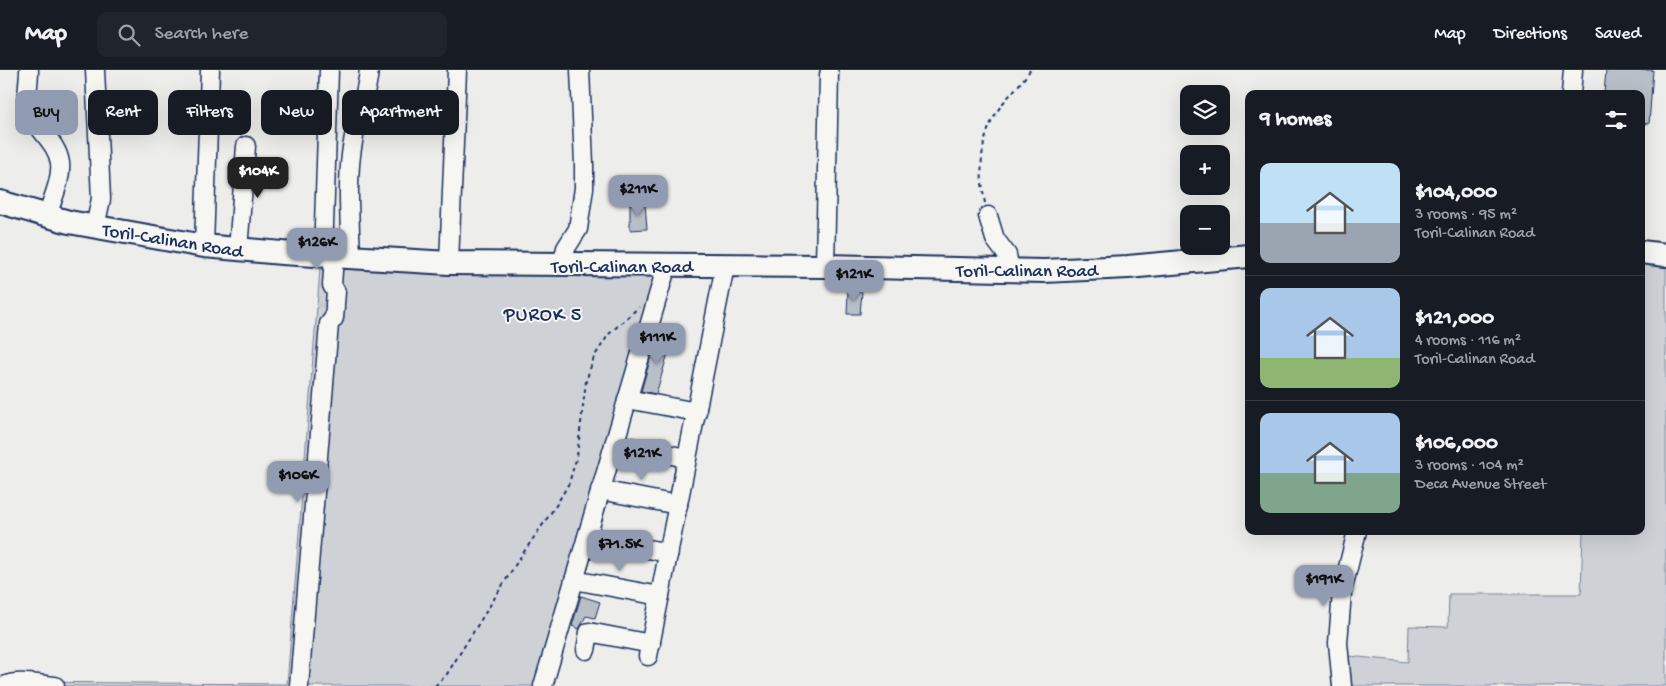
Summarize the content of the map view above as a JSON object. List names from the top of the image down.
{
  "streets": {
    "main road": ["Toril-Calinan Road"]
  },
  "districts": ["PUROK 5"],
  "page": {
    "header": "Map",
    "search": "Search here",
    "nav": ["Map", "Directions", "Saved"],
    "map_buttons": ["+", "−"],
    "chip": [
      "Buy",
      "Rent",
      "Filters",
      "New",
      "Apartment"
    ],
    "heading": "9 homes",
    "list": [
      {
        "name": "$104,000",
        "note": "3 rooms · 95 m² · Toril-Calinan Road"
      },
      {
        "name": "$121,000",
        "note": "4 rooms · 116 m² · Toril-Calinan Road"
      },
      {
        "name": "$106,000",
        "note": "3 rooms · 104 m² · Deca Avenue Street"
      }
    ],
    "price": [
      "$104K",
      "$211K",
      "$126K",
      "$121K",
      "$111K",
      "$121K",
      "$106K",
      "$71.5K",
      "$191K"
    ]
  }
}
